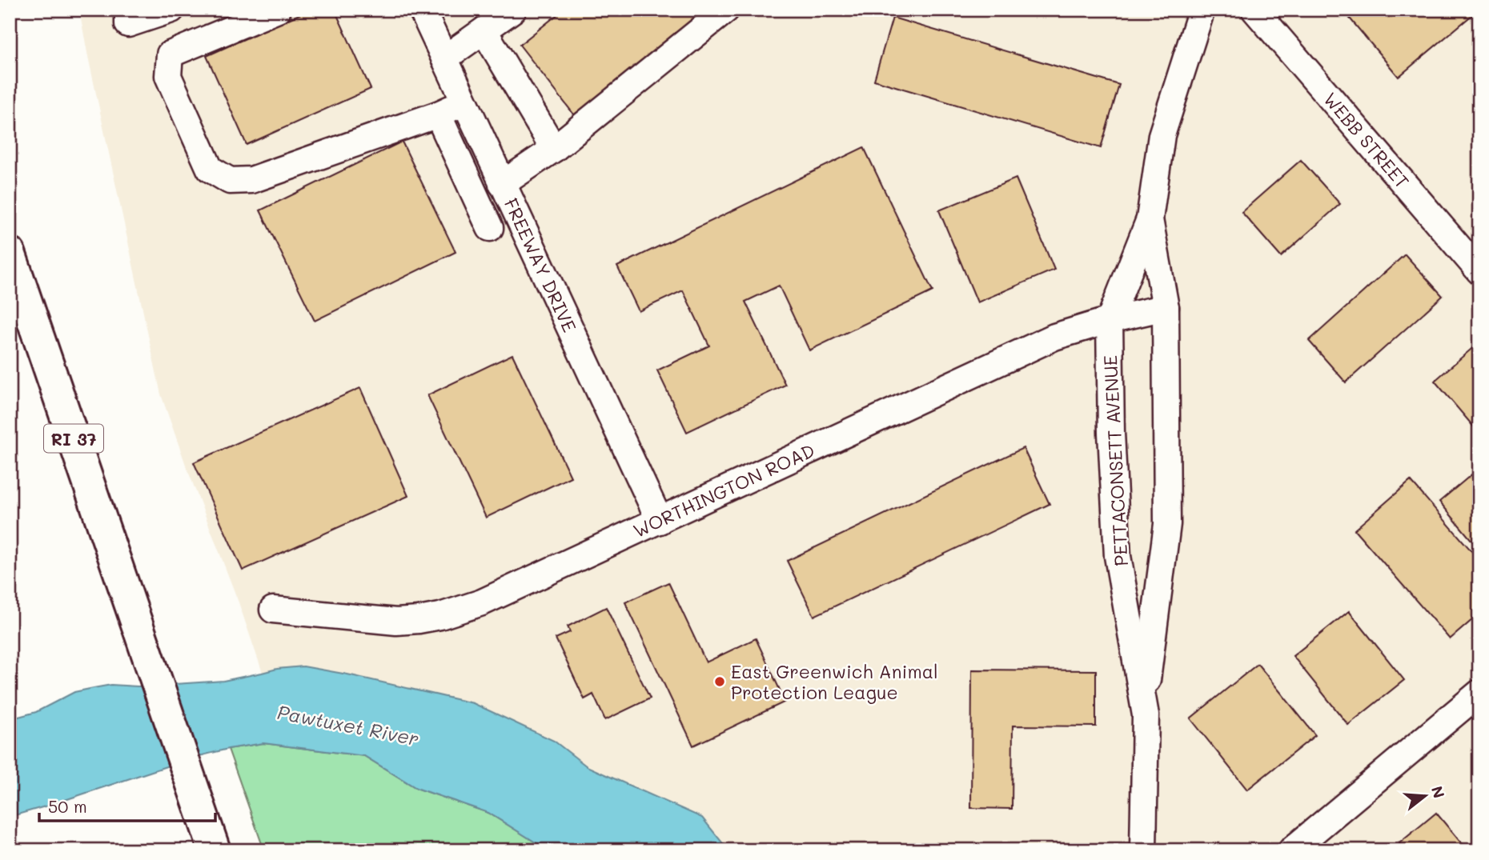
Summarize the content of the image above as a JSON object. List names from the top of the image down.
{
  "streets": {
    "highway": ["RI 37"],
    "street": [
      "WEBB STREET",
      "FREEWAY DRIVE",
      "PETTACONSETT AVENUE",
      "WORTHINGTON ROAD"
    ]
  },
  "crossings": [
    ["FREEWAY DRIVE", "WORTHINGTON ROAD"],
    ["PETTACONSETT AVENUE", "WORTHINGTON ROAD"]
  ],
  "water": ["Pawtuxet River"],
  "places": ["East Greenwich Animal Protection League"],
  "scale_bar": "50 m",
  "north": "right"
}
